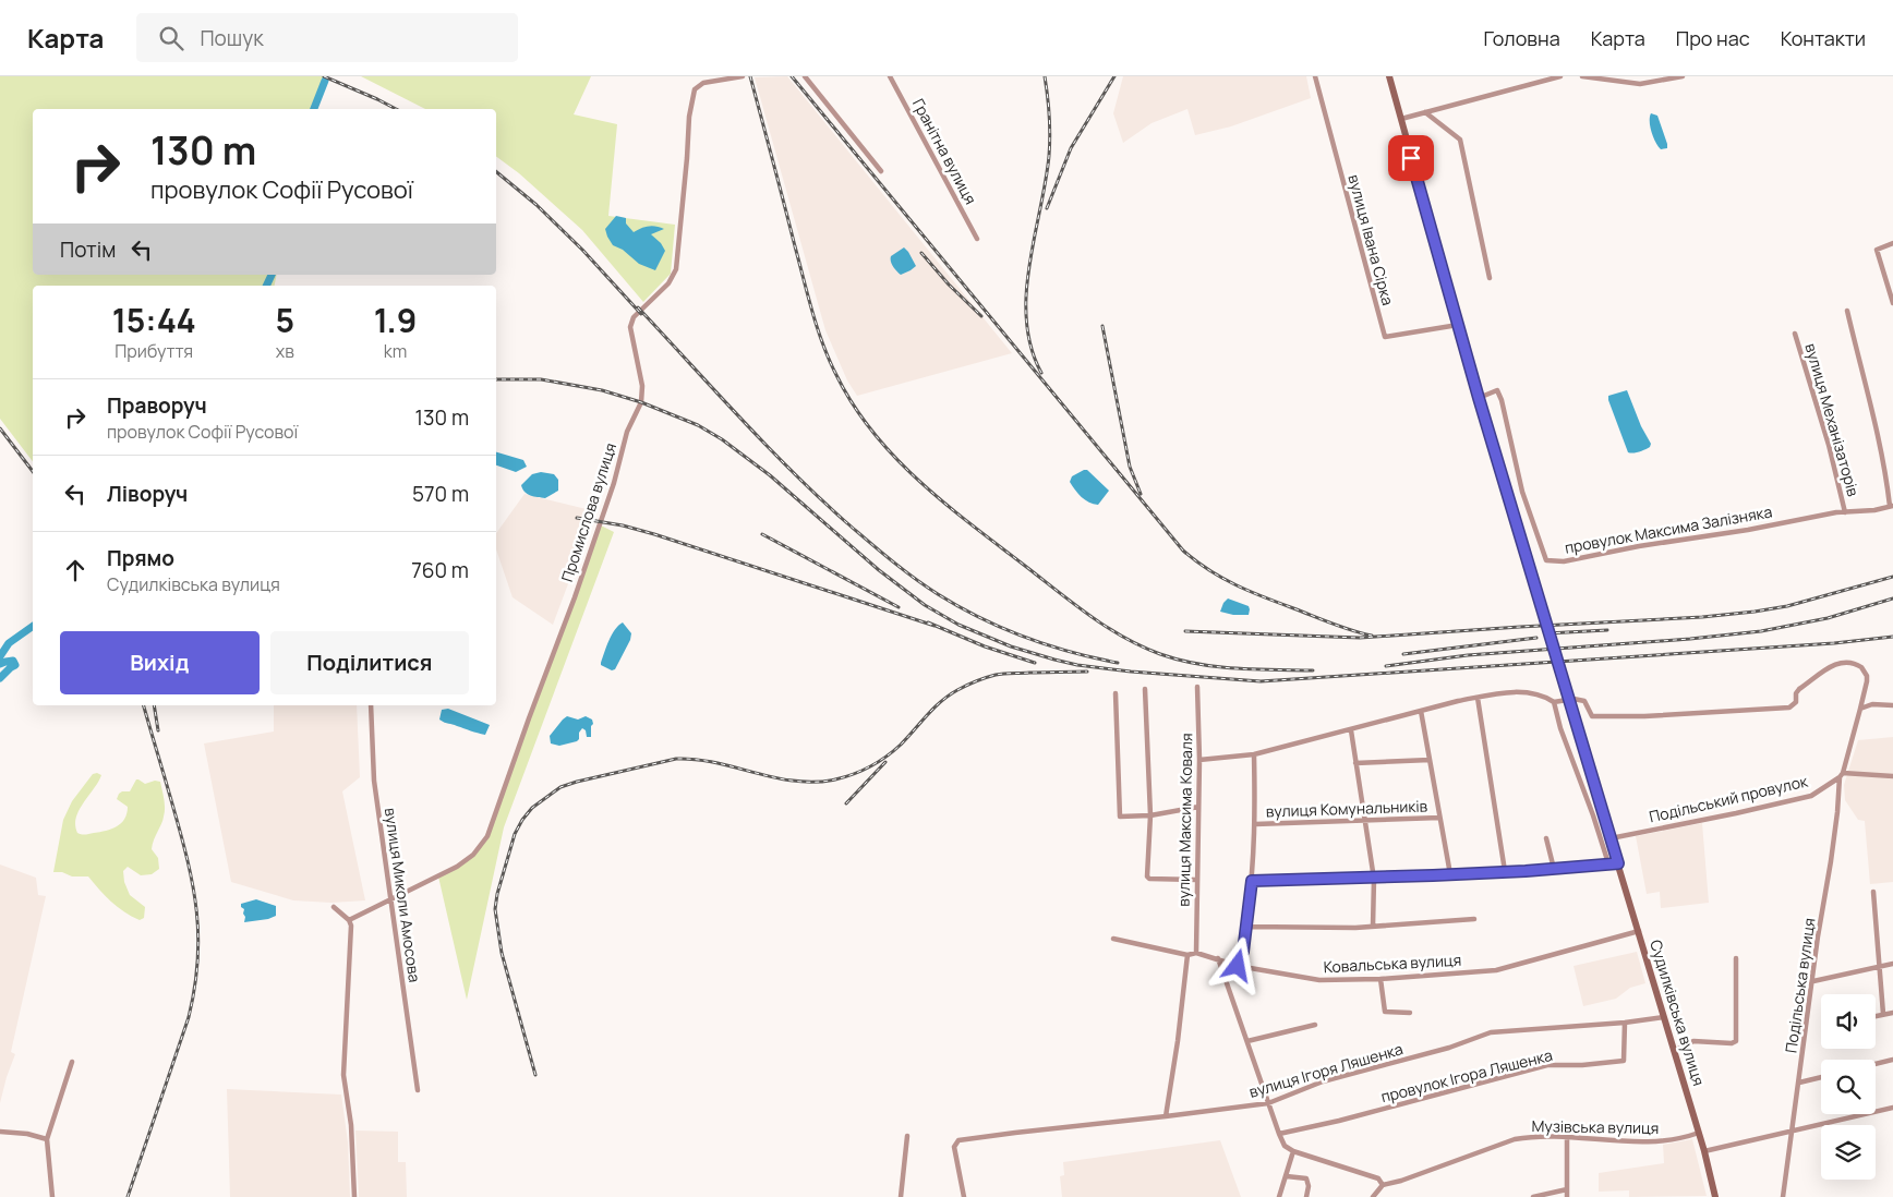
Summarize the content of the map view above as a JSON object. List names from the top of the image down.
{
  "streets": {
    "main road": ["Судилківська вулиця"],
    "street": [
      "Гранітна вулиця",
      "вулиця Івана Сірка",
      "вулиця Механізаторів",
      "Промислова вулиця",
      "провулок Максима Залізняка",
      "Подільський провулок",
      "вулиця Комунальників",
      "вулиця Максима Коваля",
      "вулиця Миколи Амосова",
      "Ковальська вулиця",
      "Подільська вулиця",
      "вулиця Ігоря Ляшенка",
      "провулок Ігора Ляшенка",
      "Музівська вулиця"
    ]
  },
  "crossings": [
    ["вулиця Механізаторів", "провулок Максима Залізняка"],
    ["Промислова вулиця", "вулиця Миколи Амосова"],
    ["провулок Максима Залізняка", "Судилківська вулиця"],
    ["Подільський провулок", "Подільська вулиця"],
    ["Подільський провулок", "Судилківська вулиця"],
    ["вулиця Максима Коваля", "Ковальська вулиця"],
    ["Ковальська вулиця", "Судилківська вулиця"],
    ["Судилківська вулиця", "вулиця Ігоря Ляшенка"],
    ["Судилківська вулиця", "Музівська вулиця"],
    ["вулиця Ігоря Ляшенка", "провулок Ігора Ляшенка"]
  ],
  "page": {
    "header": "Карта",
    "search": "Пошук",
    "nav": [
      "Головна",
      "Карта",
      "Про нас",
      "Контакти"
    ],
    "turn": ["130 m", "провулок Софії Русової"],
    "then": "Потім",
    "eta": [
      "15:44",
      "Прибуття",
      "5",
      "хв",
      "1.9",
      "km"
    ],
    "list": [
      {
        "name": "Праворуч",
        "note": "провулок Софії Русової",
        "value": "130 m"
      },
      {
        "name": "Ліворуч",
        "value": "570 m"
      },
      {
        "name": "Прямо",
        "note": "Судилківська вулиця",
        "value": "760 m"
      }
    ],
    "buttons": ["Вихід", "Поділитися"]
  }
}
